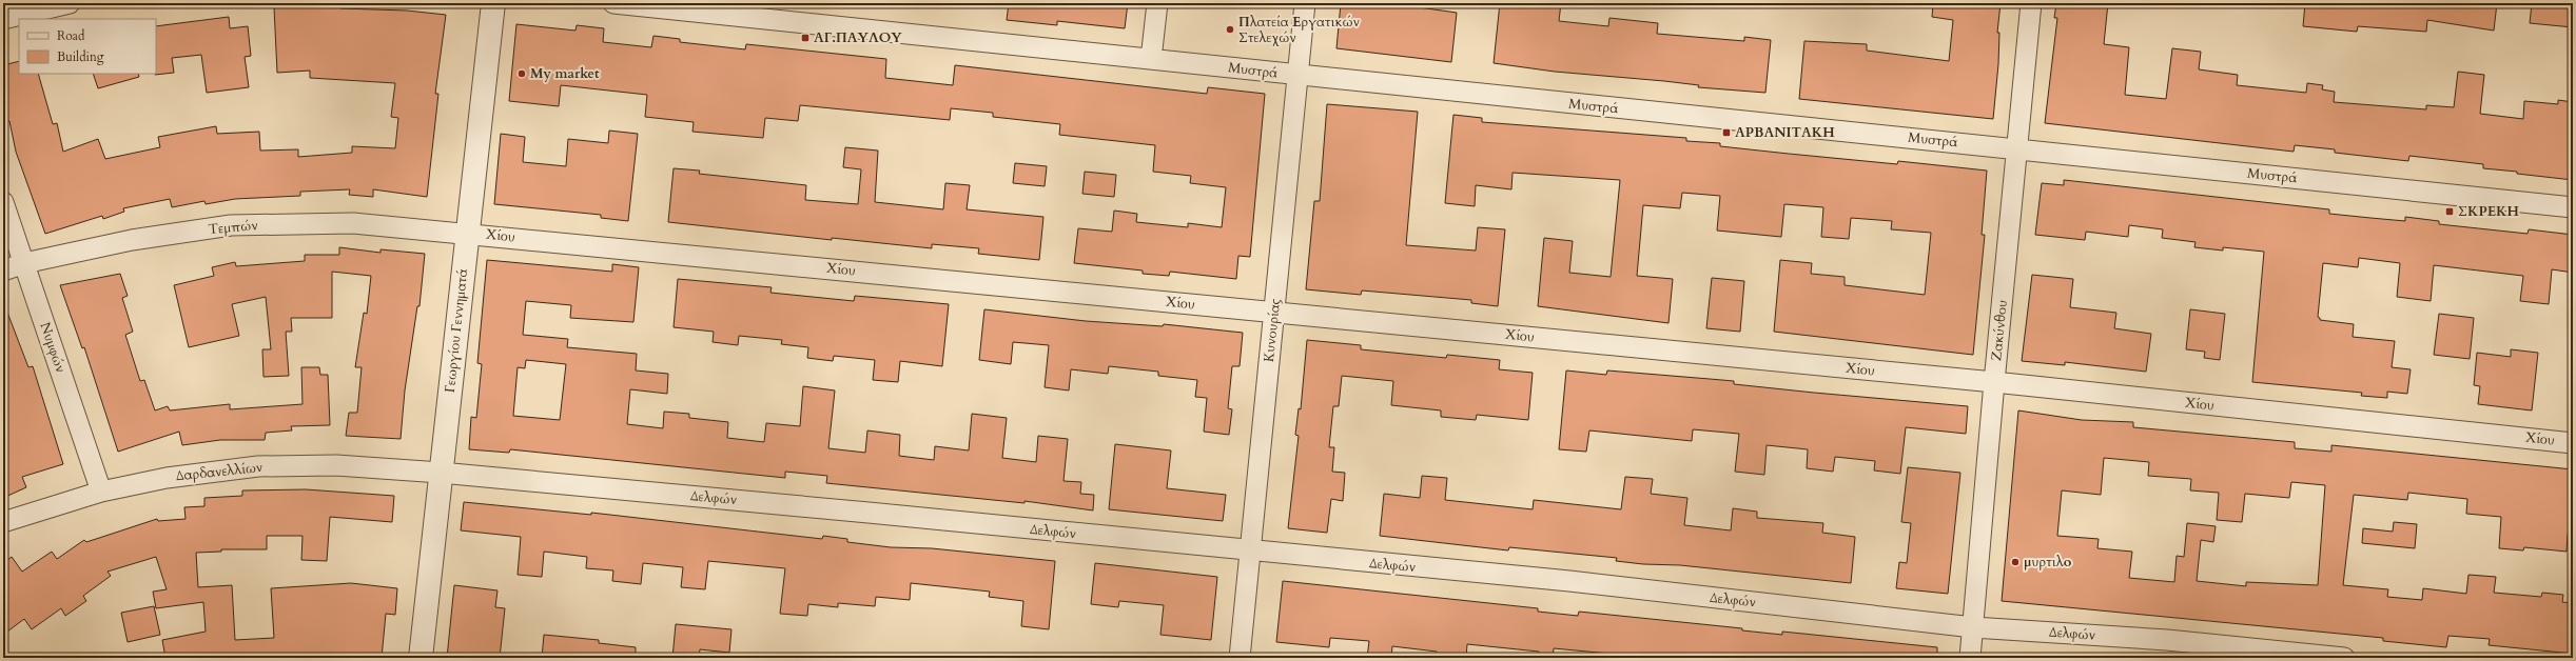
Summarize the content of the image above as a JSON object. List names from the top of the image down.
{
  "streets": {
    "street": [
      "Μυστρά",
      "Τεμπών",
      "Χίου",
      "Γεωργίου Γεννηματά",
      "Κυνουρίας",
      "Ζακύνθου",
      "Νυμφών",
      "Δαρδανελλίων",
      "Δελφών"
    ]
  },
  "crossings": [
    ["Μυστρά", "Κυνουρίας"],
    ["Μυστρά", "Ζακύνθου"],
    ["Τεμπών", "Χίου"],
    ["Τεμπών", "Γεωργίου Γεννηματά"],
    ["Τεμπών", "Νυμφών"],
    ["Χίου", "Γεωργίου Γεννηματά"],
    ["Χίου", "Κυνουρίας"],
    ["Χίου", "Ζακύνθου"],
    ["Γεωργίου Γεννηματά", "Δαρδανελλίων"],
    ["Γεωργίου Γεννηματά", "Δελφών"],
    ["Κυνουρίας", "Δελφών"],
    ["Ζακύνθου", "Δελφών"],
    ["Νυμφών", "Δαρδανελλίων"],
    ["Δαρδανελλίων", "Δελφών"]
  ],
  "places": {
    "other": ["Πλατεία Εργατικών Στελεχών", "My market", "μυρτιλο"],
    "transit": ["ΑΓ.ΠΑΥΛΟΥ", "ΑΡΒΑΝΙΤΑΚΗ", "ΣΚΡΕΚΗ"]
  },
  "legend": ["Road", "Building"]
}
